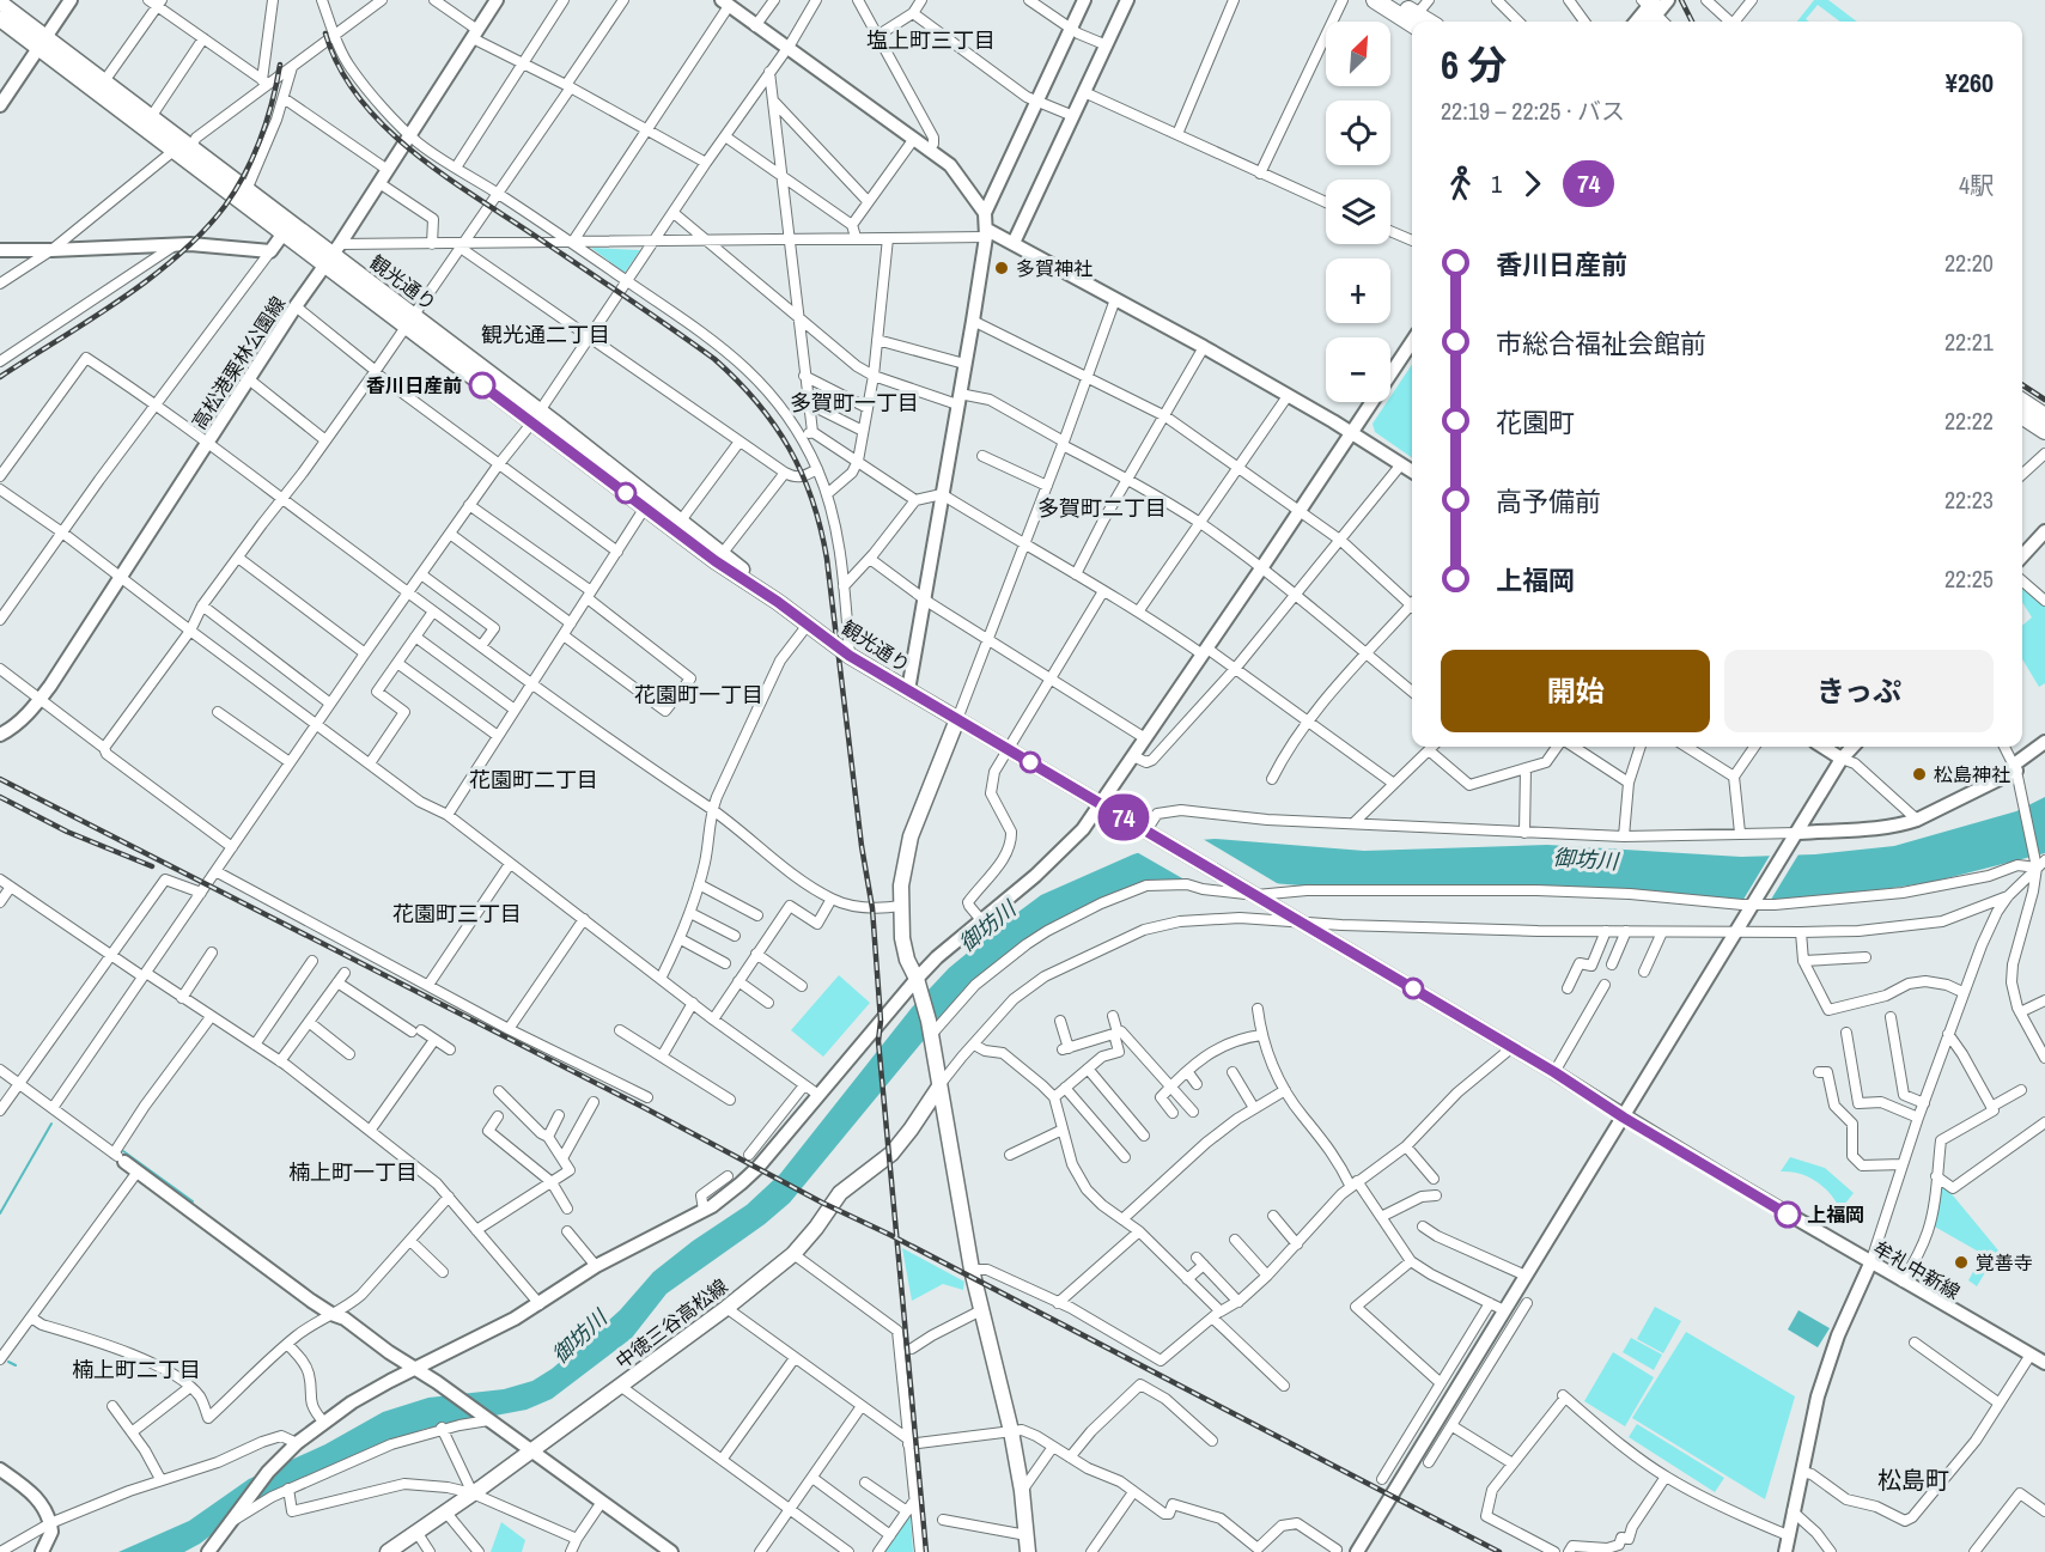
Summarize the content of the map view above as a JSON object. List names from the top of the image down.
{
  "streets": {
    "main road": ["観光通り", "中徳三谷高松線"],
    "street": ["高松港栗林公園線", "牟礼中新線"]
  },
  "crossings": [
    ["観光通り", "高松港栗林公園線"],
    ["観光通り", "牟礼中新線"]
  ],
  "districts": [
    "塩上町三丁目",
    "観光通二丁目",
    "多賀町一丁目",
    "多賀町二丁目",
    "花園町一丁目",
    "花園町二丁目",
    "花園町三丁目",
    "楠上町一丁目",
    "楠上町二丁目",
    "松島町"
  ],
  "water": ["御坊川"],
  "places": [
    "多賀神社",
    "香川日産前",
    "松島神社",
    "上福岡",
    "覚善寺"
  ],
  "lines": ["bus line 74"],
  "north": "top right",
  "page": {
    "on_map": "74",
    "map_buttons": ["+", "−"],
    "heading": ["6 分", "22:19 – 22:25 · バス", "¥260"],
    "legs": ["1", "74", "4駅"],
    "list": [
      {
        "name": "香川日産前",
        "value": "22:20"
      },
      {
        "name": "市総合福祉会館前",
        "value": "22:21"
      },
      {
        "name": "花園町",
        "value": "22:22"
      },
      {
        "name": "高予備前",
        "value": "22:23"
      },
      {
        "name": "上福岡",
        "value": "22:25"
      }
    ],
    "buttons": ["開始", "きっぷ"]
  }
}
